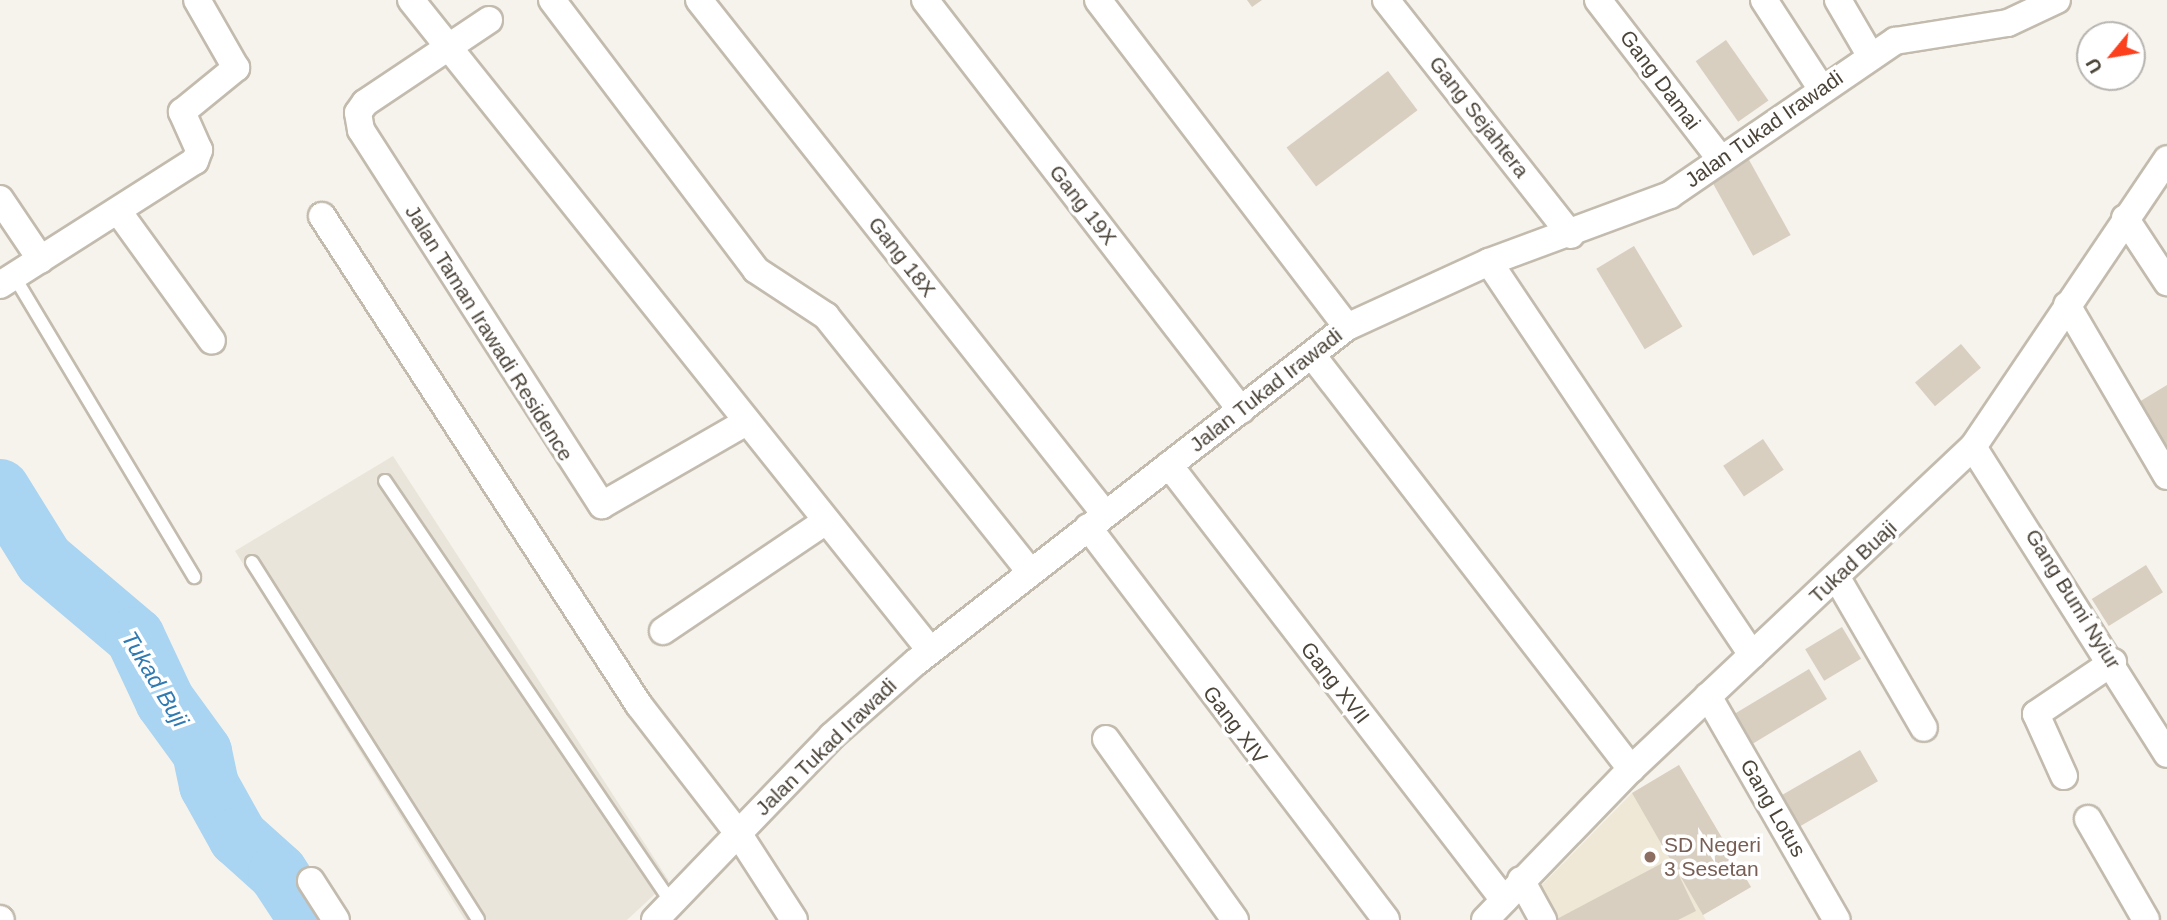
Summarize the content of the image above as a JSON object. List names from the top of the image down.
{
  "streets": {
    "street": [
      "Gang Damai",
      "Gang Sejahtera",
      "Jalan Tukad Irawadi",
      "Gang 19X",
      "Gang 18X",
      "Jalan Taman Irawadi Residence",
      "Tukad Buaji",
      "Gang Bumi Nyiur",
      "Gang XVII",
      "Gang XIV",
      "Gang Lotus"
    ]
  },
  "crossings": [
    ["Gang Damai", "Jalan Tukad Irawadi"],
    ["Gang Sejahtera", "Jalan Tukad Irawadi"],
    ["Jalan Tukad Irawadi", "Gang 19X"],
    ["Jalan Tukad Irawadi", "Gang 18X"],
    ["Jalan Tukad Irawadi", "Gang XVII"],
    ["Jalan Tukad Irawadi", "Gang XIV"],
    ["Gang 18X", "Gang XIV"],
    ["Tukad Buaji", "Gang Bumi Nyiur"],
    ["Tukad Buaji", "Gang XVII"],
    ["Tukad Buaji", "Gang Lotus"]
  ],
  "water": ["Tukad Buji"],
  "places": ["SD Negeri 3 Sesetan"],
  "north": "bottom left"
}
